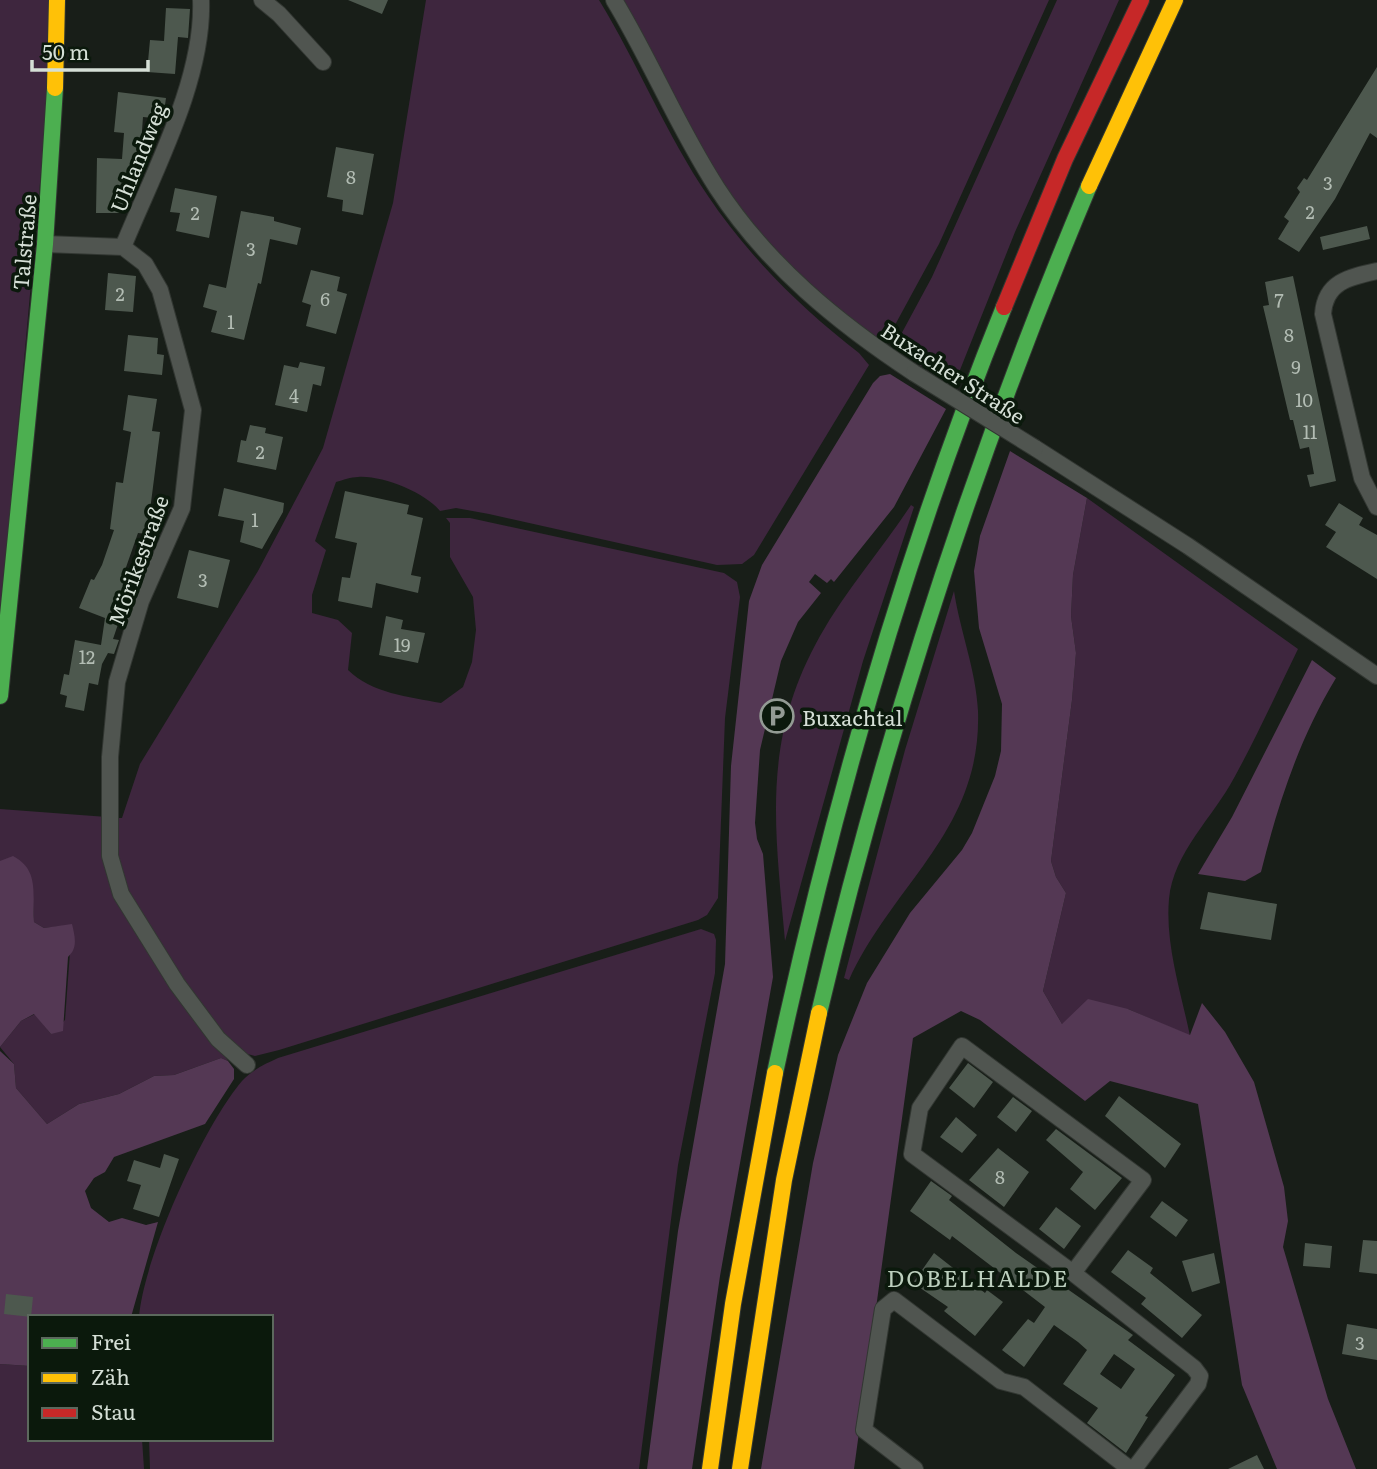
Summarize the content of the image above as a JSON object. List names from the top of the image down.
{
  "streets": {
    "main road": ["Talstraße"],
    "street": ["Uhlandweg", "Buxacher Straße", "Mörikestraße"]
  },
  "crossings": [
    ["Uhlandweg", "Mörikestraße"]
  ],
  "districts": ["DOBELHALDE"],
  "places": {
    "parking": ["Buxachtal"]
  },
  "house_numbers": [
    "8",
    "3",
    "2",
    "2",
    "3",
    "2",
    "6",
    "7",
    "1",
    "8",
    "9",
    "4",
    "10",
    "11",
    "2",
    "1",
    "3",
    "19",
    "12",
    "8",
    "3"
  ],
  "legend": ["Frei", "Zäh", "Stau"],
  "scale_bar": "50 m"
}
